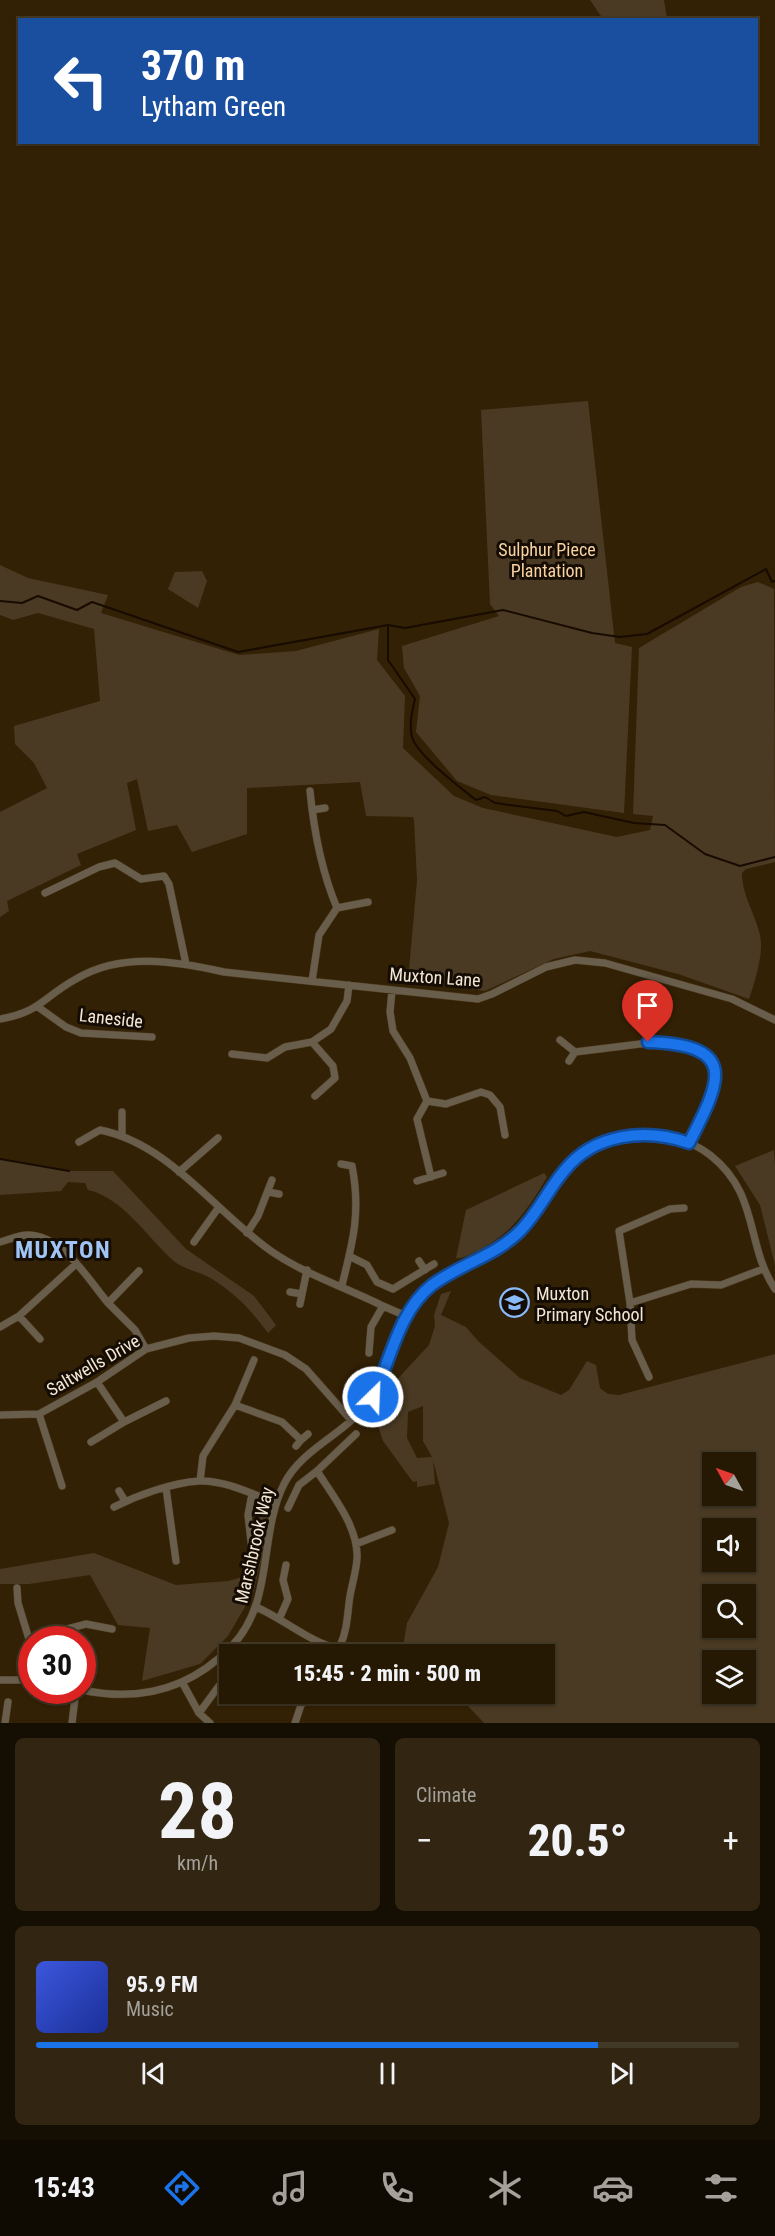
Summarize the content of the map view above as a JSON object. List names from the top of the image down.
{
  "streets": {
    "street": [
      "Muxton Lane",
      "Laneside",
      "Saltwells Drive",
      "Marshbrook Way"
    ]
  },
  "crossings": [
    ["Muxton Lane", "Laneside"],
    ["Saltwells Drive", "Marshbrook Way"]
  ],
  "districts": ["MUXTON"],
  "parks": ["Sulphur Piece Plantation"],
  "places": {
    "school or university": ["Muxton Primary School"]
  },
  "north": "top left",
  "page": {
    "turn": ["370 m", "Lytham Green"],
    "limit": "30",
    "trip": "15:45 · 2 min · 500 m",
    "tile": [
      ["28", "km/h"],
      "Climate"
    ],
    "heat": ["−", "20.5°", "+"],
    "song": ["95.9 FM", "Music"],
    "tabs": "15:43"
  }
}
